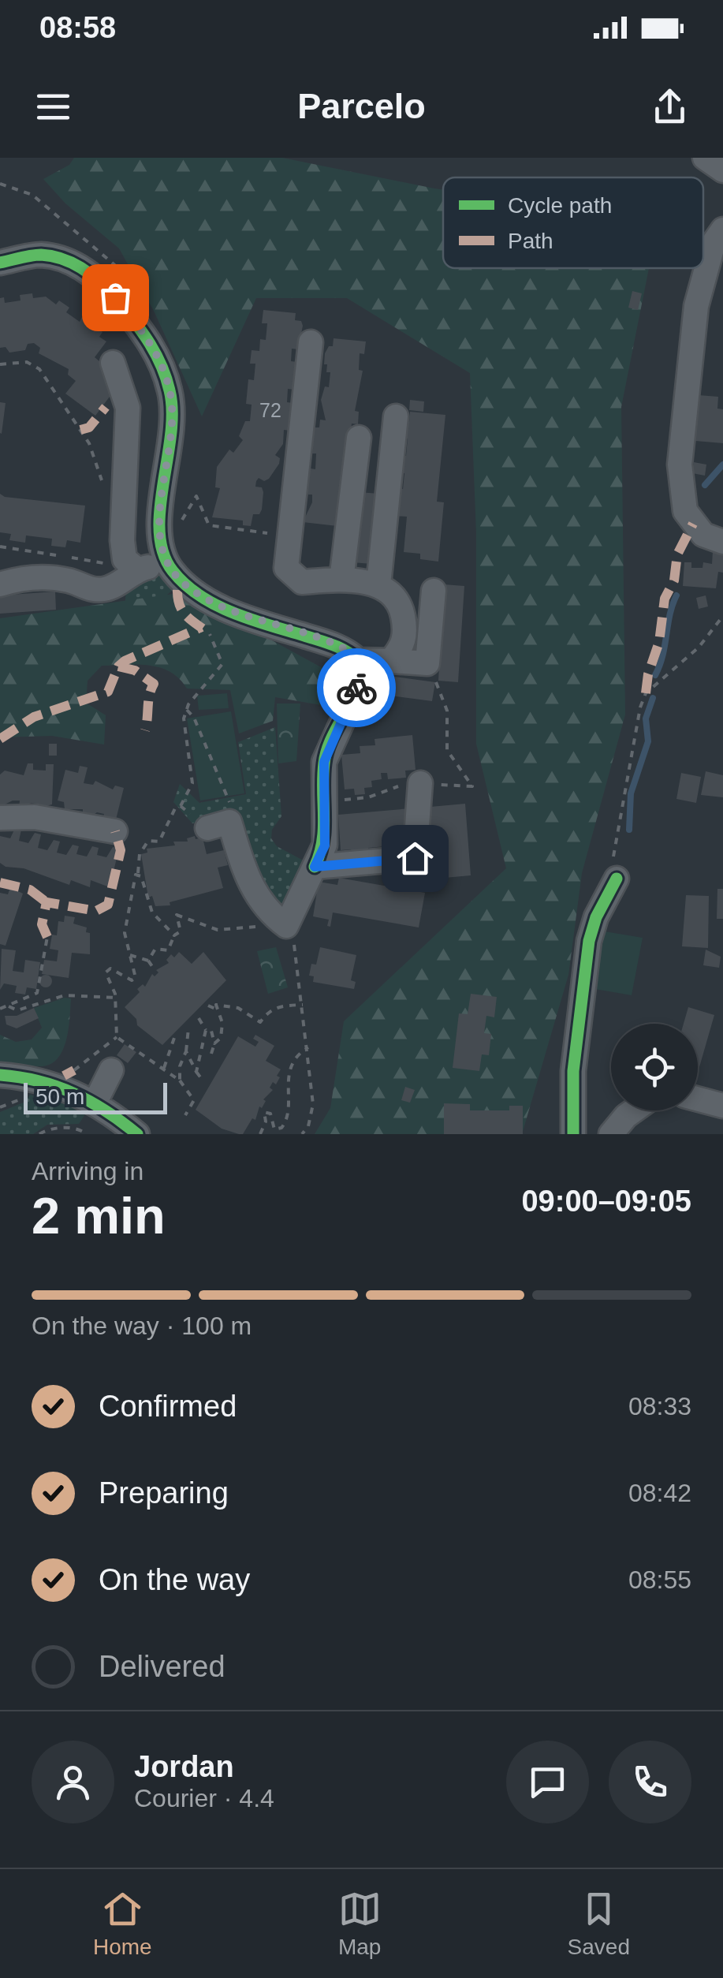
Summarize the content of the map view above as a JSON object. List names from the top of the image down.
{
  "house_numbers": ["72"],
  "legend": ["Cycle path", "Path"],
  "scale_bar": "50 m",
  "page": {
    "status": "08:58",
    "header": "Parcelo",
    "scale": "50 m",
    "heading": ["2 min", "Arriving in", "09:00–09:05"],
    "panel": ["Jordan", "Courier · 4.4"],
    "bar": "On the way · 100 m",
    "list": [
      ["Confirmed", "08:33"],
      ["Preparing", "08:42"],
      ["On the way", "08:55"],
      "Delivered"
    ],
    "tabs": ["Home", "Map", "Saved"]
  }
}
